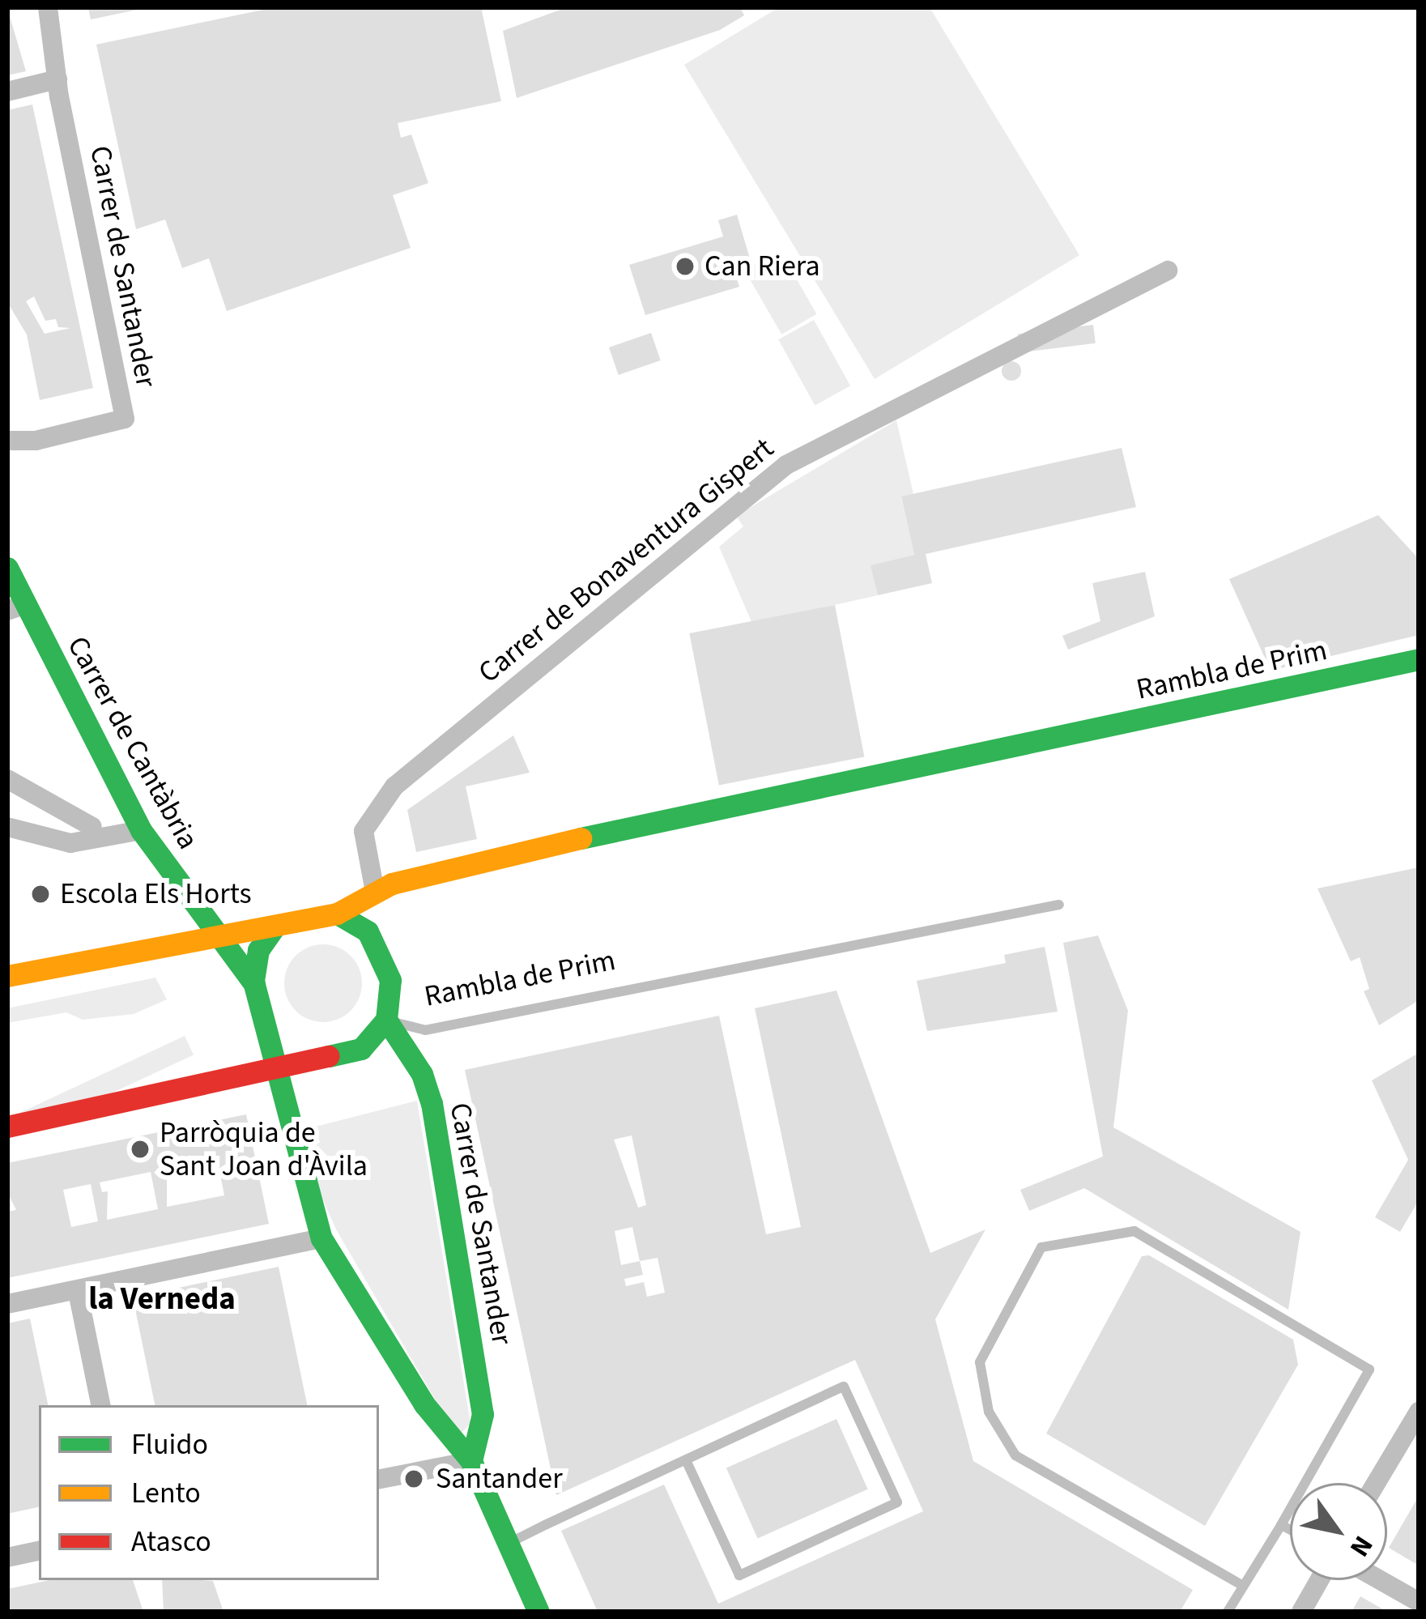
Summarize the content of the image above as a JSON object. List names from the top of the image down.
{
  "streets": {
    "main road": ["Carrer de Santander", "Rambla de Prim", "Carrer de Cantàbria"],
    "street": ["Carrer de Bonaventura Gispert"]
  },
  "crossings": [
    ["Carrer de Santander", "Rambla de Prim"],
    ["Carrer de Santander", "Carrer de Cantàbria"],
    ["Carrer de Bonaventura Gispert", "Rambla de Prim"],
    ["Rambla de Prim", "Carrer de Cantàbria"]
  ],
  "districts": ["la Verneda"],
  "places": [
    "Can Riera",
    "Escola Els Horts",
    "Parròquia de Sant Joan d'Àvila",
    "Santander"
  ],
  "legend": ["Fluido", "Lento", "Atasco"],
  "north": "bottom right"
}
